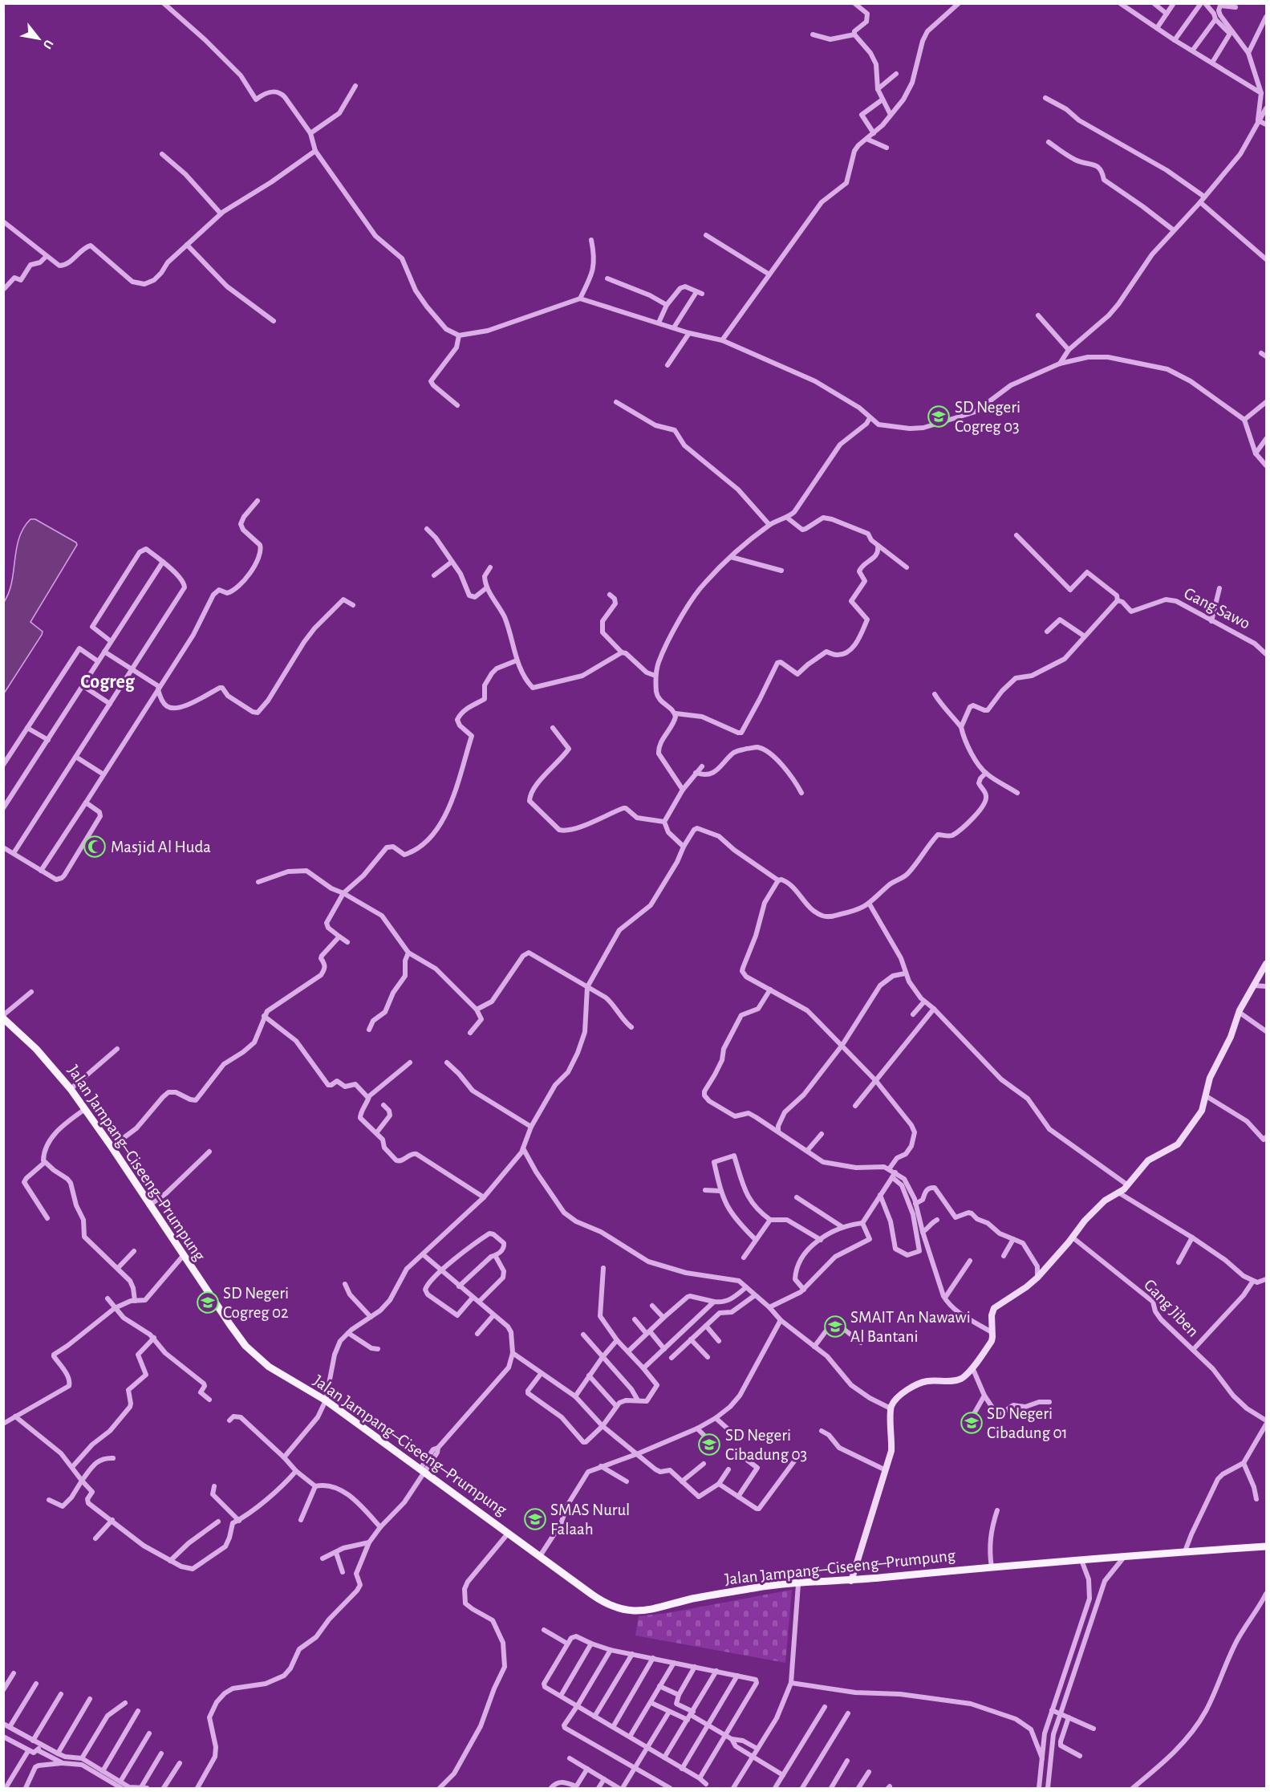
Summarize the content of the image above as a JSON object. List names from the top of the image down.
{
  "streets": {
    "main road": ["Jalan Jampang–Ciseeng–Prumpung"],
    "street": ["Gang Sawo", "Gang Jiben"]
  },
  "districts": ["Cogreg"],
  "places": {
    "school or university": [
      "SD Negeri Cogreg 03",
      "SD Negeri Cogreg 02",
      "SMAIT An Nawawi Al Bantani",
      "SD Negeri Cibadung 01",
      "SD Negeri Cibadung 03",
      "SMAS Nurul Falaah"
    ],
    "mosque": ["Masjid Al Huda"]
  },
  "north": "bottom right"
}
